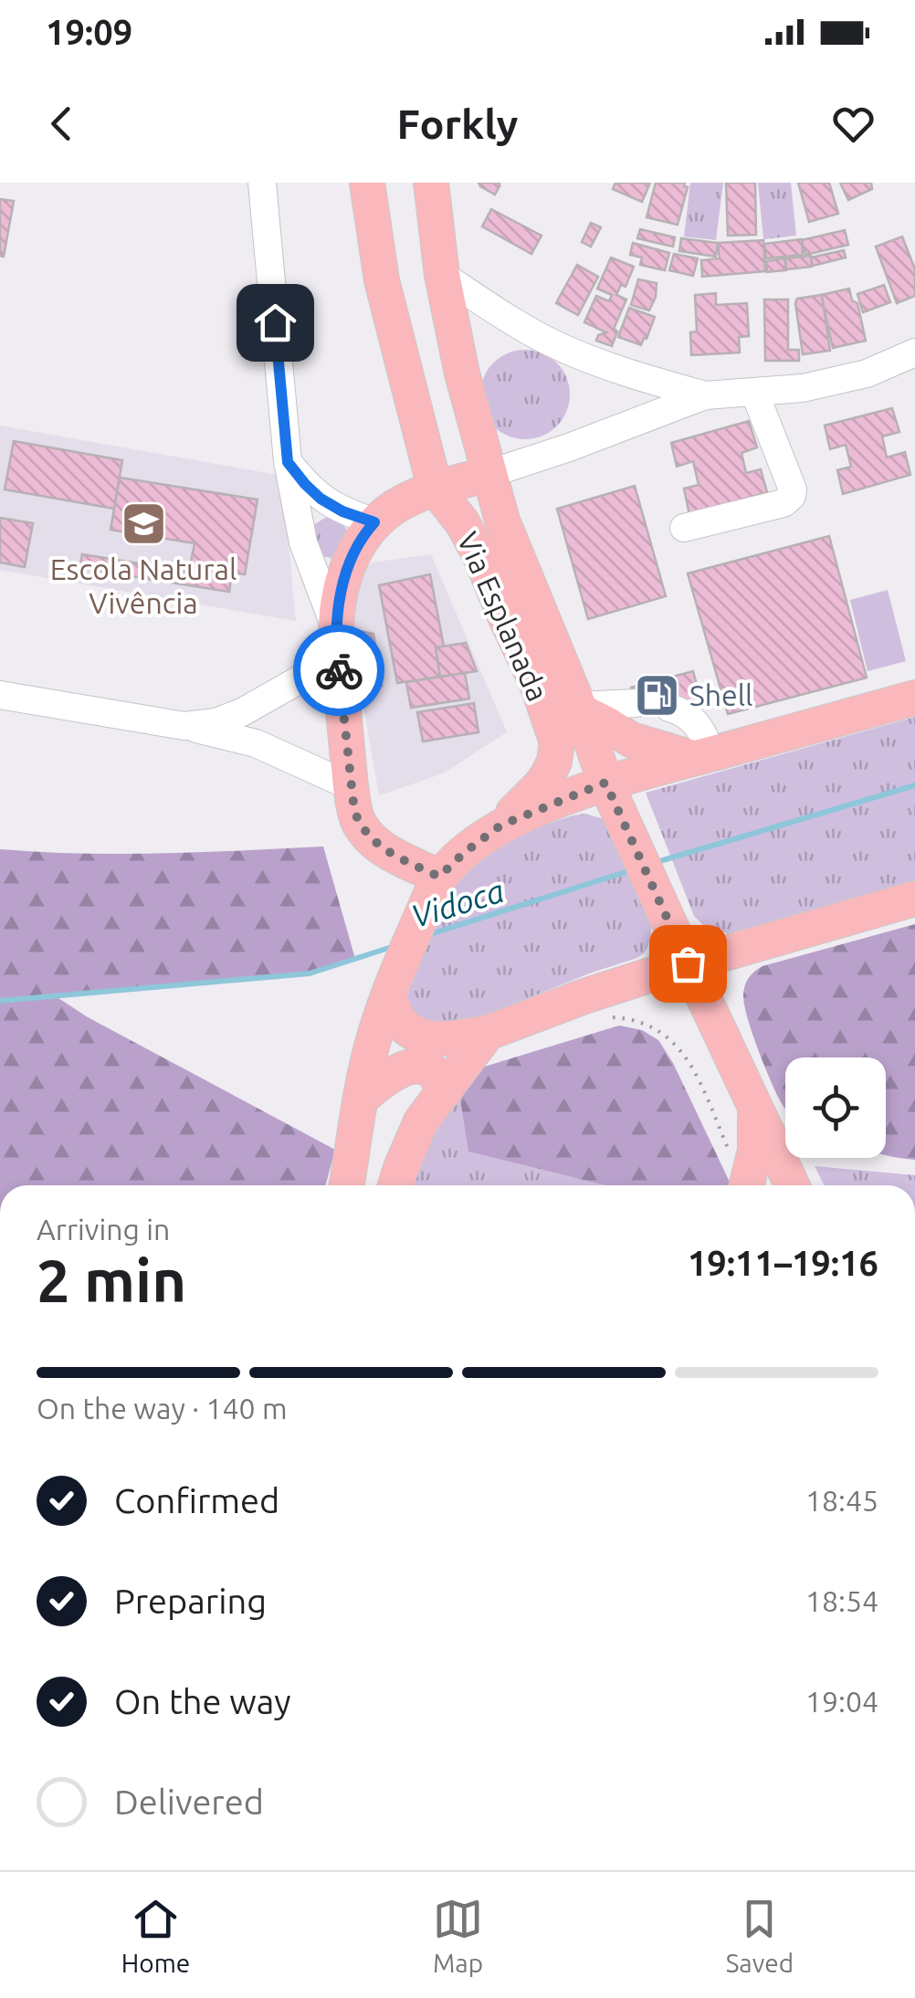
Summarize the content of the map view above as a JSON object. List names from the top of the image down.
{
  "streets": {
    "main road": ["Via Esplanada"]
  },
  "water": ["Vidoca"],
  "places": {
    "school or university": ["Escola Natural Vivência"],
    "fuel station": ["Shell"]
  },
  "page": {
    "status": "19:09",
    "header": "Forkly",
    "heading": ["2 min", "Arriving in", "19:11–19:16"],
    "bar": "On the way · 140 m",
    "list": [
      ["Confirmed", "18:45"],
      ["Preparing", "18:54"],
      ["On the way", "19:04"],
      "Delivered"
    ],
    "tabs": ["Home", "Map", "Saved"]
  }
}
